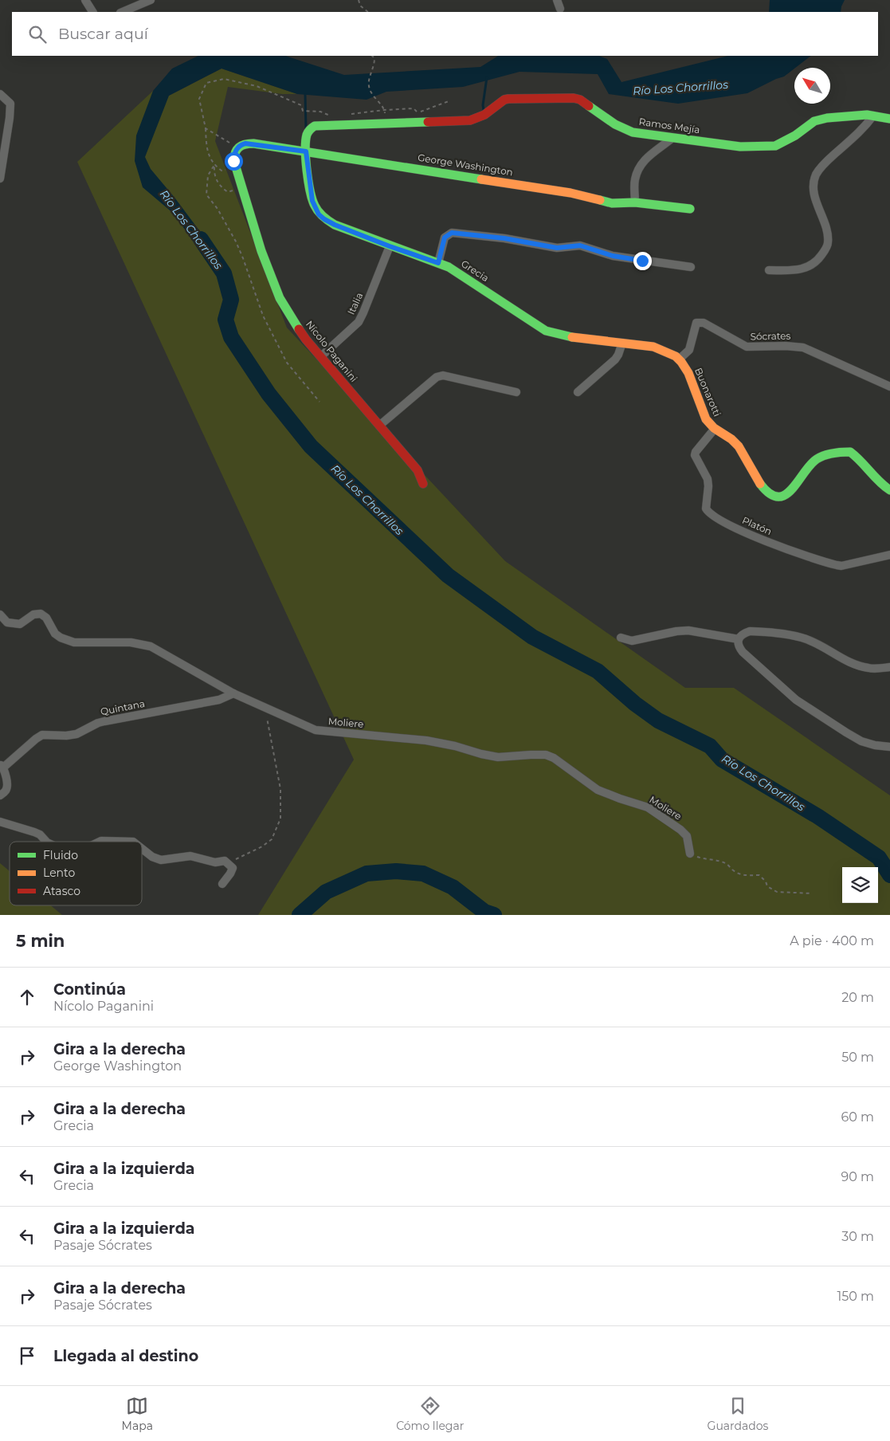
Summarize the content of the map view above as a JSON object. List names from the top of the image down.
{
  "streets": {
    "street": [
      "Ramos Mejía",
      "George Washington",
      "Grecia",
      "Italia",
      "Sócrates",
      "Nícolo Paganini",
      "Buonarotti",
      "Platón",
      "Quintana",
      "Moliere"
    ]
  },
  "crossings": [
    ["Ramos Mejía", "George Washington"],
    ["Ramos Mejía", "Grecia"],
    ["George Washington", "Grecia"],
    ["George Washington", "Nícolo Paganini"],
    ["Grecia", "Italia"],
    ["Grecia", "Sócrates"],
    ["Grecia", "Buonarotti"],
    ["Italia", "Nícolo Paganini"],
    ["Sócrates", "Buonarotti"],
    ["Buonarotti", "Platón"],
    ["Quintana", "Moliere"]
  ],
  "water": ["Río Los Chorrillos"],
  "legend": ["Fluido", "Lento", "Atasco"],
  "north": "top left",
  "page": {
    "search": "Buscar aquí",
    "heading": ["5 min", "A pie · 400 m"],
    "list": [
      ["Continúa", "Nícolo Paganini", "20 m"],
      ["Gira a la derecha", "George Washington", "50 m"],
      ["Gira a la derecha", "Grecia", "60 m"],
      ["Gira a la izquierda", "Grecia", "90 m"],
      ["Gira a la izquierda", "Pasaje Sócrates", "30 m"],
      ["Gira a la derecha", "Pasaje Sócrates", "150 m"],
      "Llegada al destino"
    ],
    "nav": ["Mapa", "Cómo llegar", "Guardados"]
  }
}
